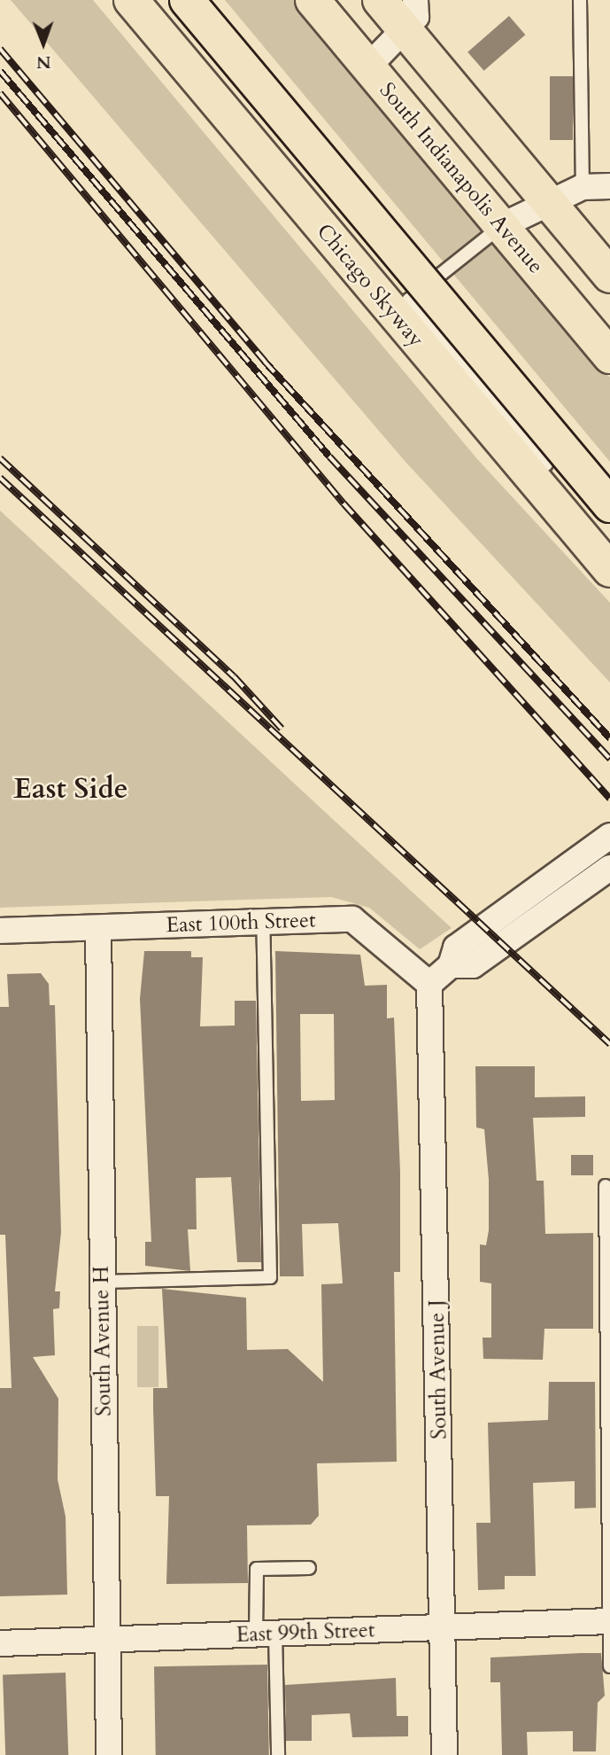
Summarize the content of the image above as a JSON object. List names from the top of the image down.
{
  "streets": {
    "main road": ["South Indianapolis Avenue", "Chicago Skyway"],
    "street": [
      "East 100th Street",
      "South Avenue H",
      "South Avenue J",
      "East 99th Street"
    ]
  },
  "crossings": [
    ["East 100th Street", "South Avenue H"],
    ["East 100th Street", "South Avenue J"],
    ["South Avenue H", "East 99th Street"],
    ["South Avenue J", "East 99th Street"]
  ],
  "districts": ["East Side"],
  "north": "bottom"
}
